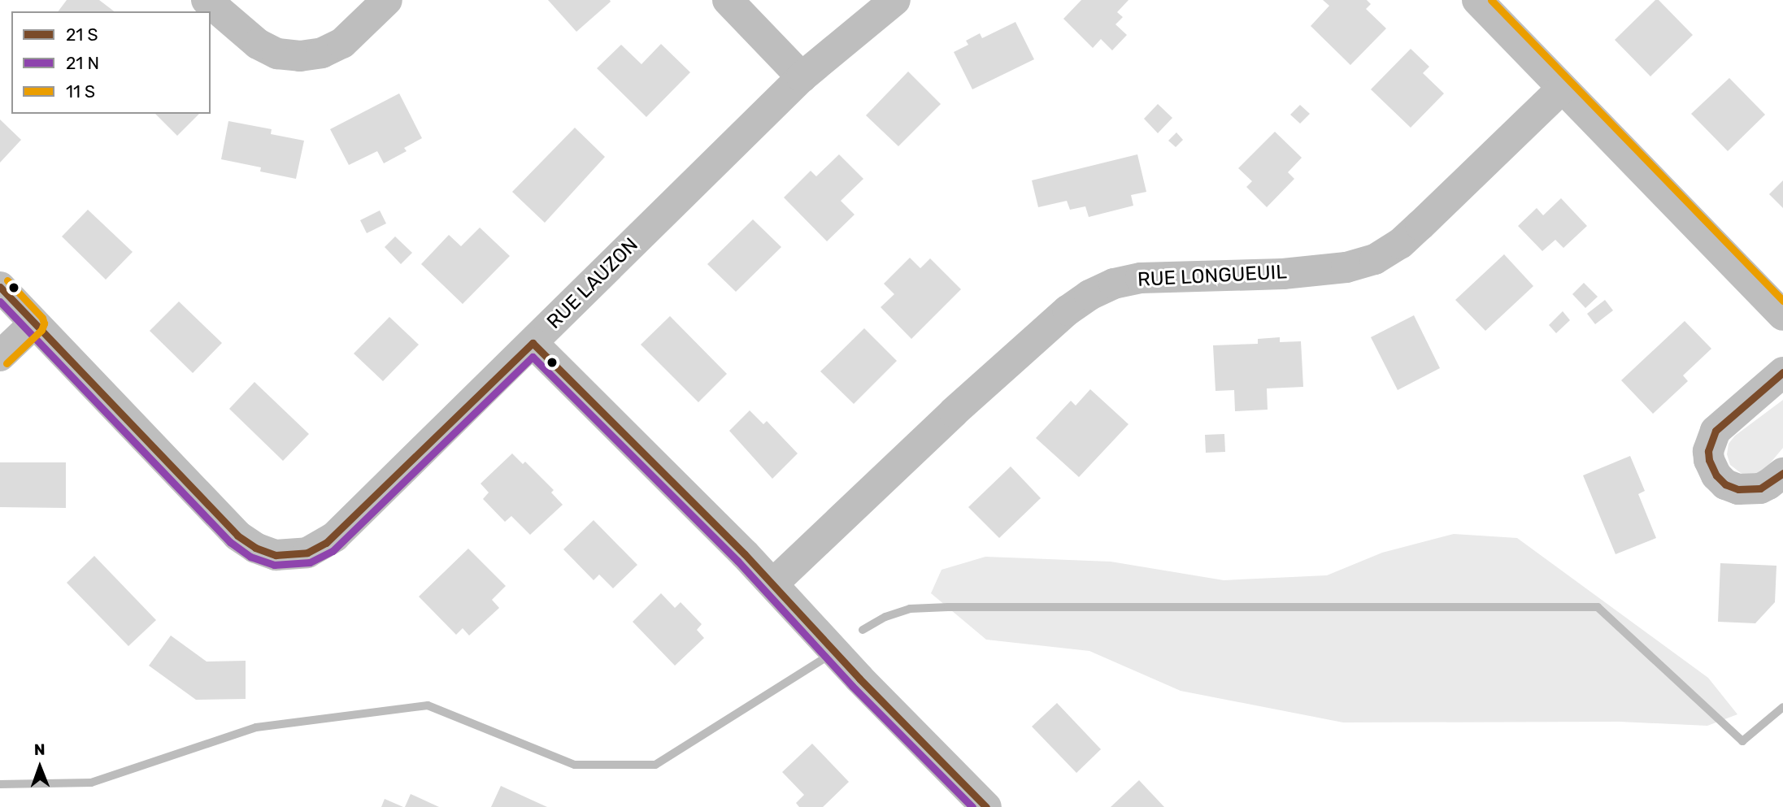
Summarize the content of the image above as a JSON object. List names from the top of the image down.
{
  "streets": {
    "street": ["RUE LONGUEUIL", "RUE LAUZON"]
  },
  "legend": ["21 S", "21 N", "11 S"],
  "north": "top"
}
